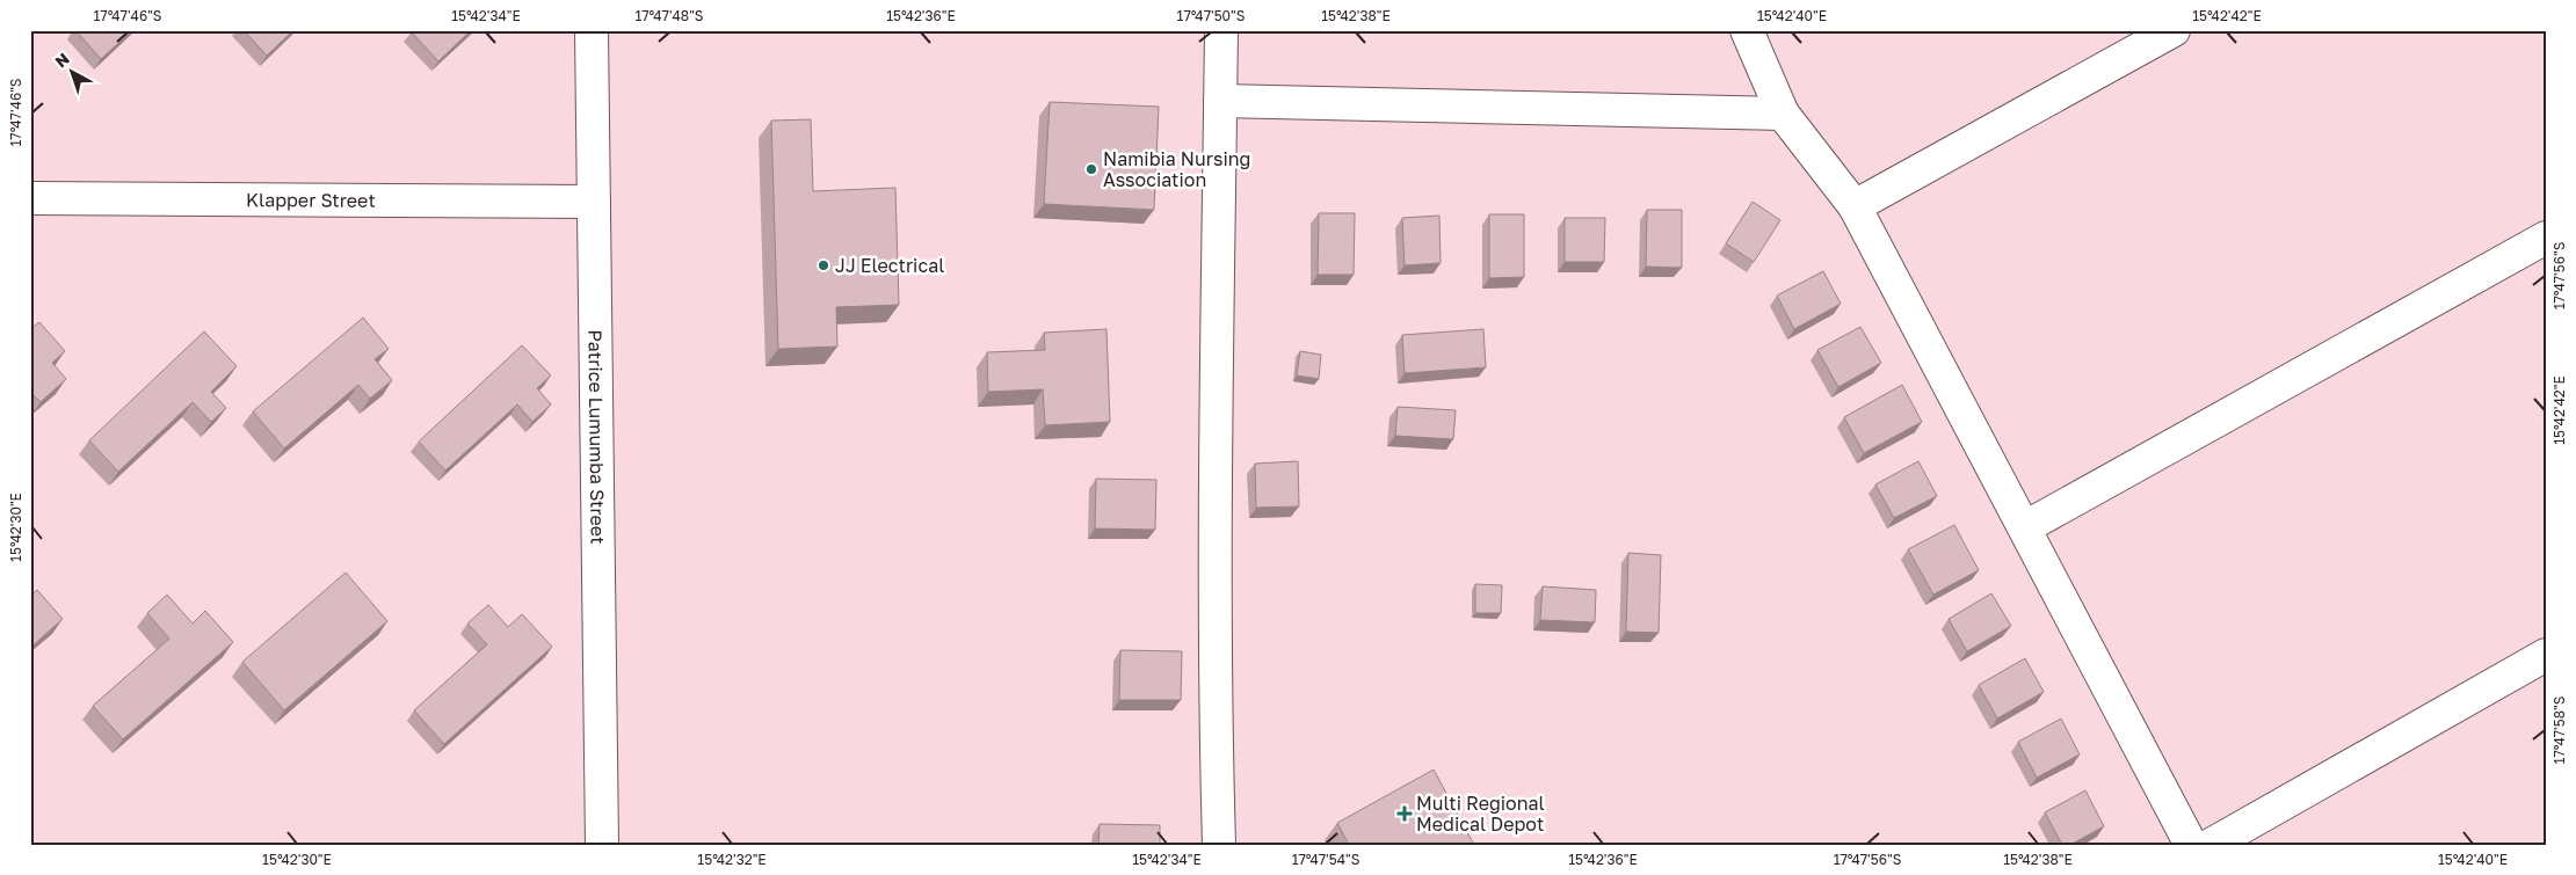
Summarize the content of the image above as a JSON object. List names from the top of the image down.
{
  "streets": {
    "street": ["Klapper Street", "Patrice Lumumba Street"]
  },
  "crossings": [
    ["Klapper Street", "Patrice Lumumba Street"]
  ],
  "places": {
    "other": ["Namibia Nursing Association", "JJ Electrical"],
    "health": ["Multi Regional Medical Depot"]
  },
  "north": "top left",
  "coordinates": [
    "17°47'46\"S",
    "15°42'34\"E",
    "17°47'48\"S",
    "15°42'36\"E",
    "17°47'50\"S",
    "15°42'38\"E",
    "15°42'40\"E",
    "15°42'42\"E",
    "17°47'56\"S",
    "15°42'30\"E",
    "17°47'58\"S",
    "15°42'32\"E",
    "17°47'54\"S"
  ]
}
